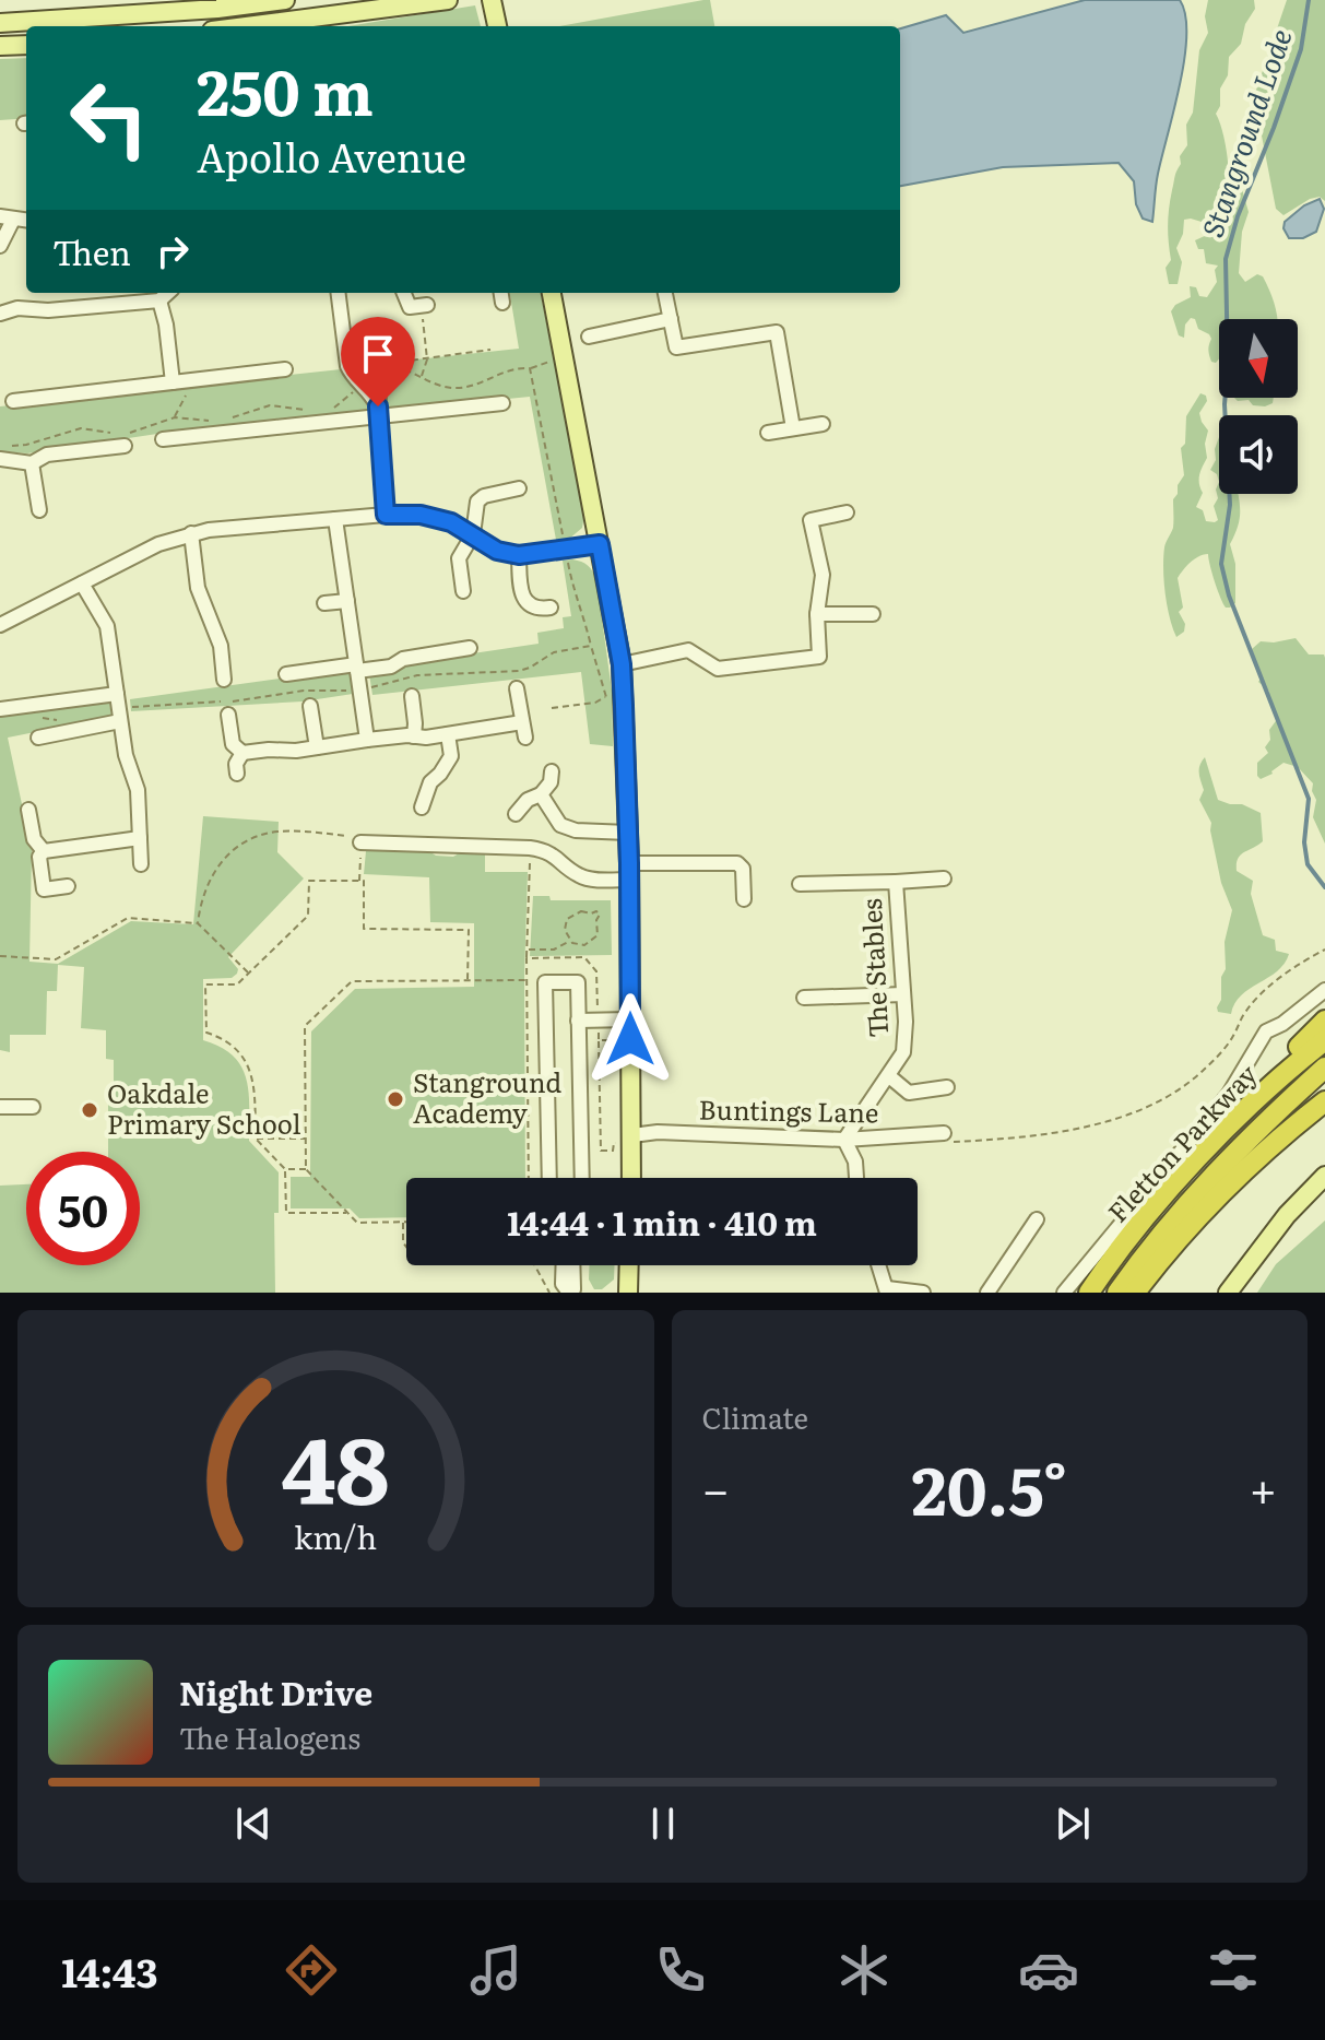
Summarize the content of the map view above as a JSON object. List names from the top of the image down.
{
  "streets": {
    "highway": ["Fletton Parkway"],
    "street": ["The Stables", "Buntings Lane"]
  },
  "crossings": [
    ["The Stables", "Buntings Lane"]
  ],
  "water": ["Stanground Lode"],
  "places": ["Stanground Academy", "Oakdale Primary School"],
  "north": "bottom",
  "page": {
    "turn": ["250 m", "Apollo Avenue"],
    "then": "Then",
    "limit": "50",
    "trip": "14:44 · 1 min · 410 m",
    "tile": "Climate",
    "heat": ["−", "20.5°", "+"],
    "song": ["Night Drive", "The Halogens"],
    "tabs": "14:43",
    "gauge": ["48", "km/h"]
  }
}
